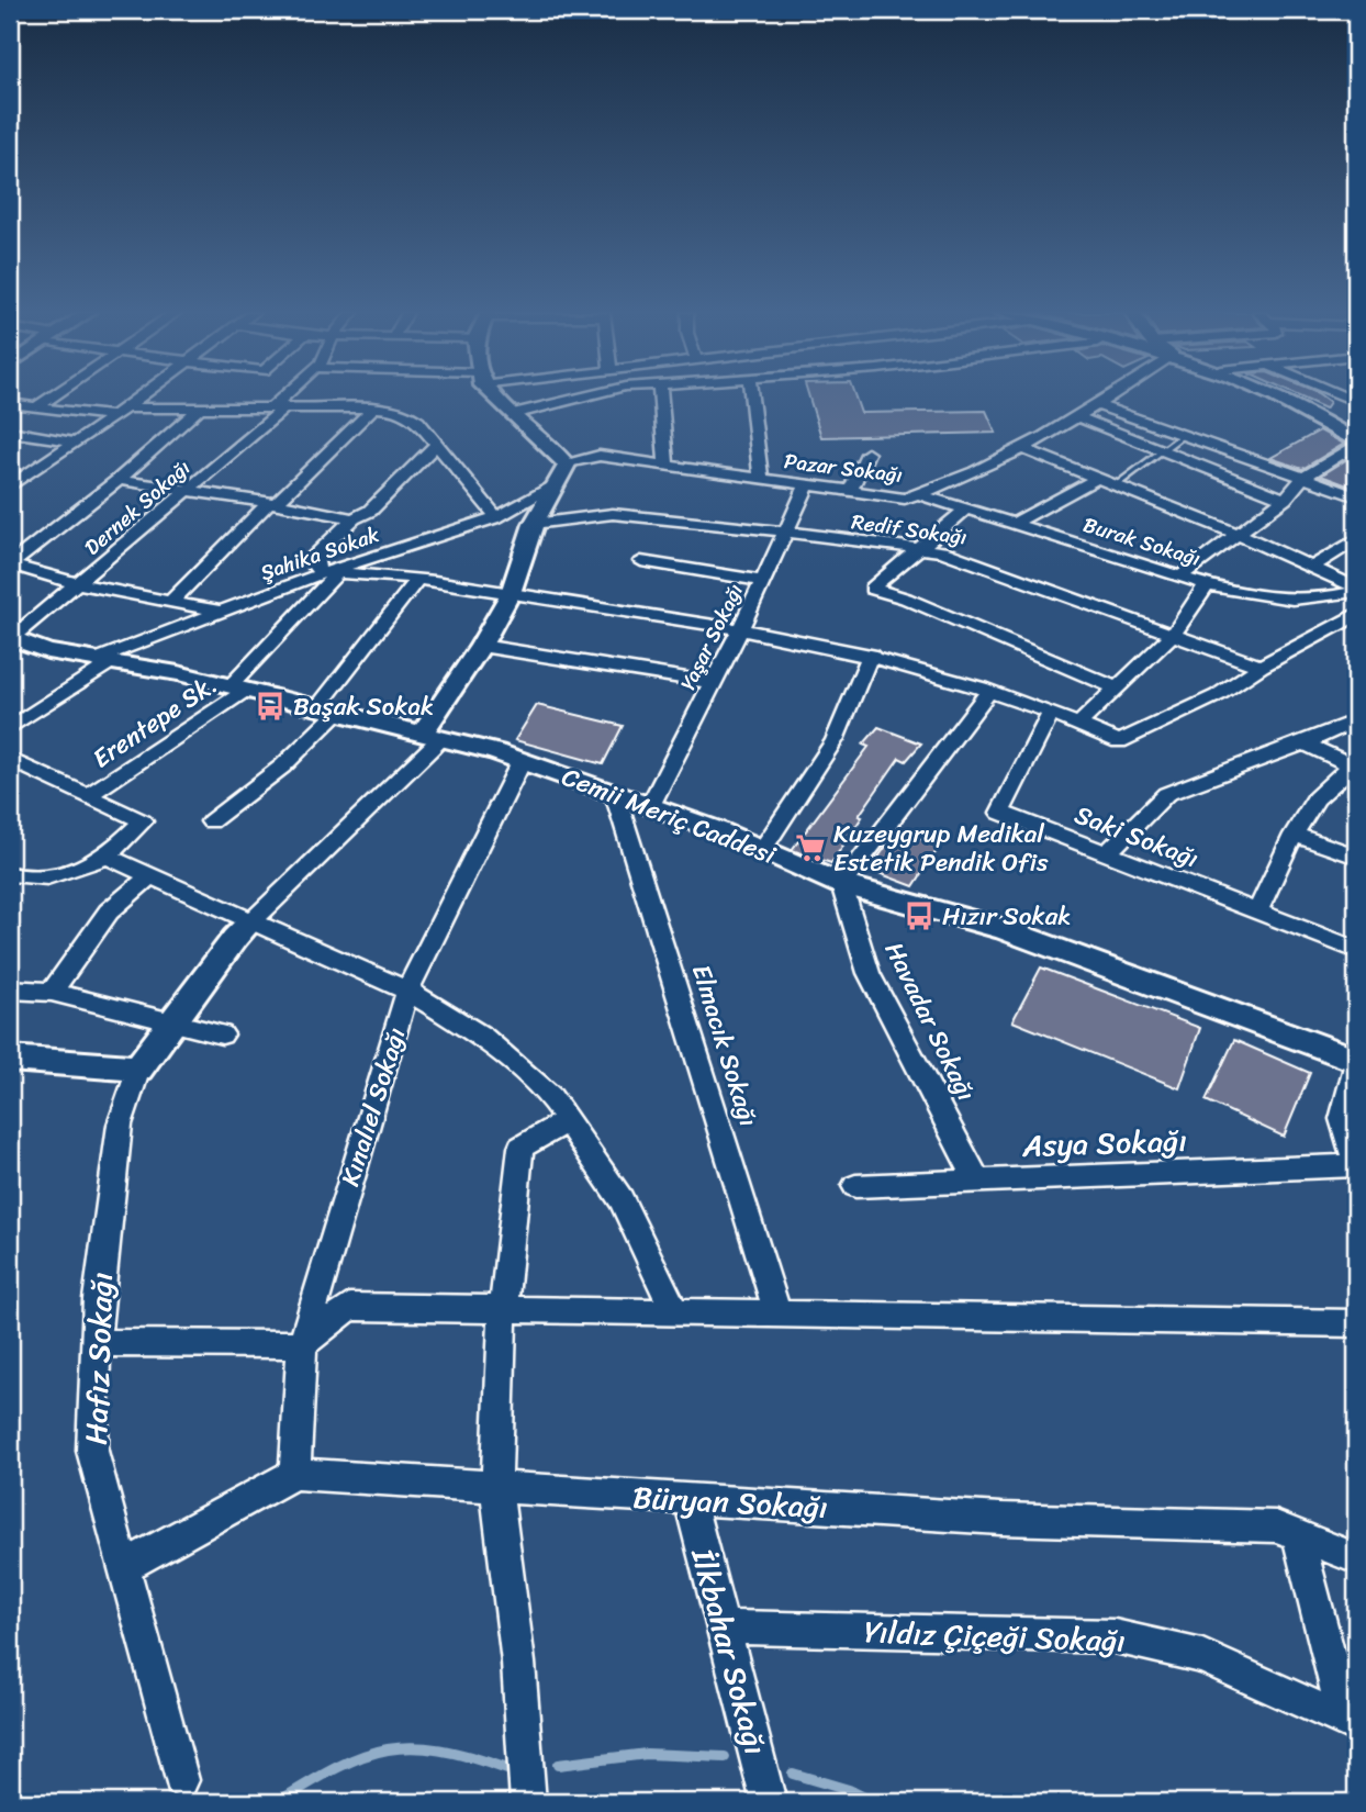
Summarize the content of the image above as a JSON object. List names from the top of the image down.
{
  "streets": {
    "street": [
      "Pazar Sokağı",
      "Dernek Sokağı",
      "Redif Sokağı",
      "Burak Sokağı",
      "Şahika Sokak",
      "Yaşar Sokağı",
      "Erentepe Sk.",
      "Cemii Meriç Caddesi",
      "Saki Sokağı",
      "Havadar Sokağı",
      "Elmacık Sokağı",
      "Kınalıel Sokağı",
      "Asya Sokağı",
      "Hafız Sokağı",
      "Büryan Sokağı",
      "Yıldız Çiçeği Sokağı",
      "İlkbahar Sokağı"
    ]
  },
  "crossings": [
    ["Pazar Sokağı", "Burak Sokağı"],
    ["Pazar Sokağı", "Yaşar Sokağı"],
    ["Dernek Sokağı", "Cemii Meriç Caddesi"],
    ["Redif Sokağı", "Yaşar Sokağı"],
    ["Şahika Sokak", "Erentepe Sk."],
    ["Şahika Sokak", "Cemii Meriç Caddesi"],
    ["Yaşar Sokağı", "Cemii Meriç Caddesi"],
    ["Erentepe Sk.", "Cemii Meriç Caddesi"],
    ["Cemii Meriç Caddesi", "Havadar Sokağı"],
    ["Cemii Meriç Caddesi", "Elmacık Sokağı"],
    ["Cemii Meriç Caddesi", "Kınalıel Sokağı"],
    ["Havadar Sokağı", "Asya Sokağı"],
    ["Kınalıel Sokağı", "Büryan Sokağı"],
    ["Büryan Sokağı", "Yıldız Çiçeği Sokağı"],
    ["Büryan Sokağı", "İlkbahar Sokağı"],
    ["Yıldız Çiçeği Sokağı", "İlkbahar Sokağı"]
  ],
  "places": {
    "bus stop": ["Başak Sokak", "Hızır Sokak"],
    "supermarket": ["Kuzeygrup Medikal Estetik Pendik Ofis"]
  }
}
